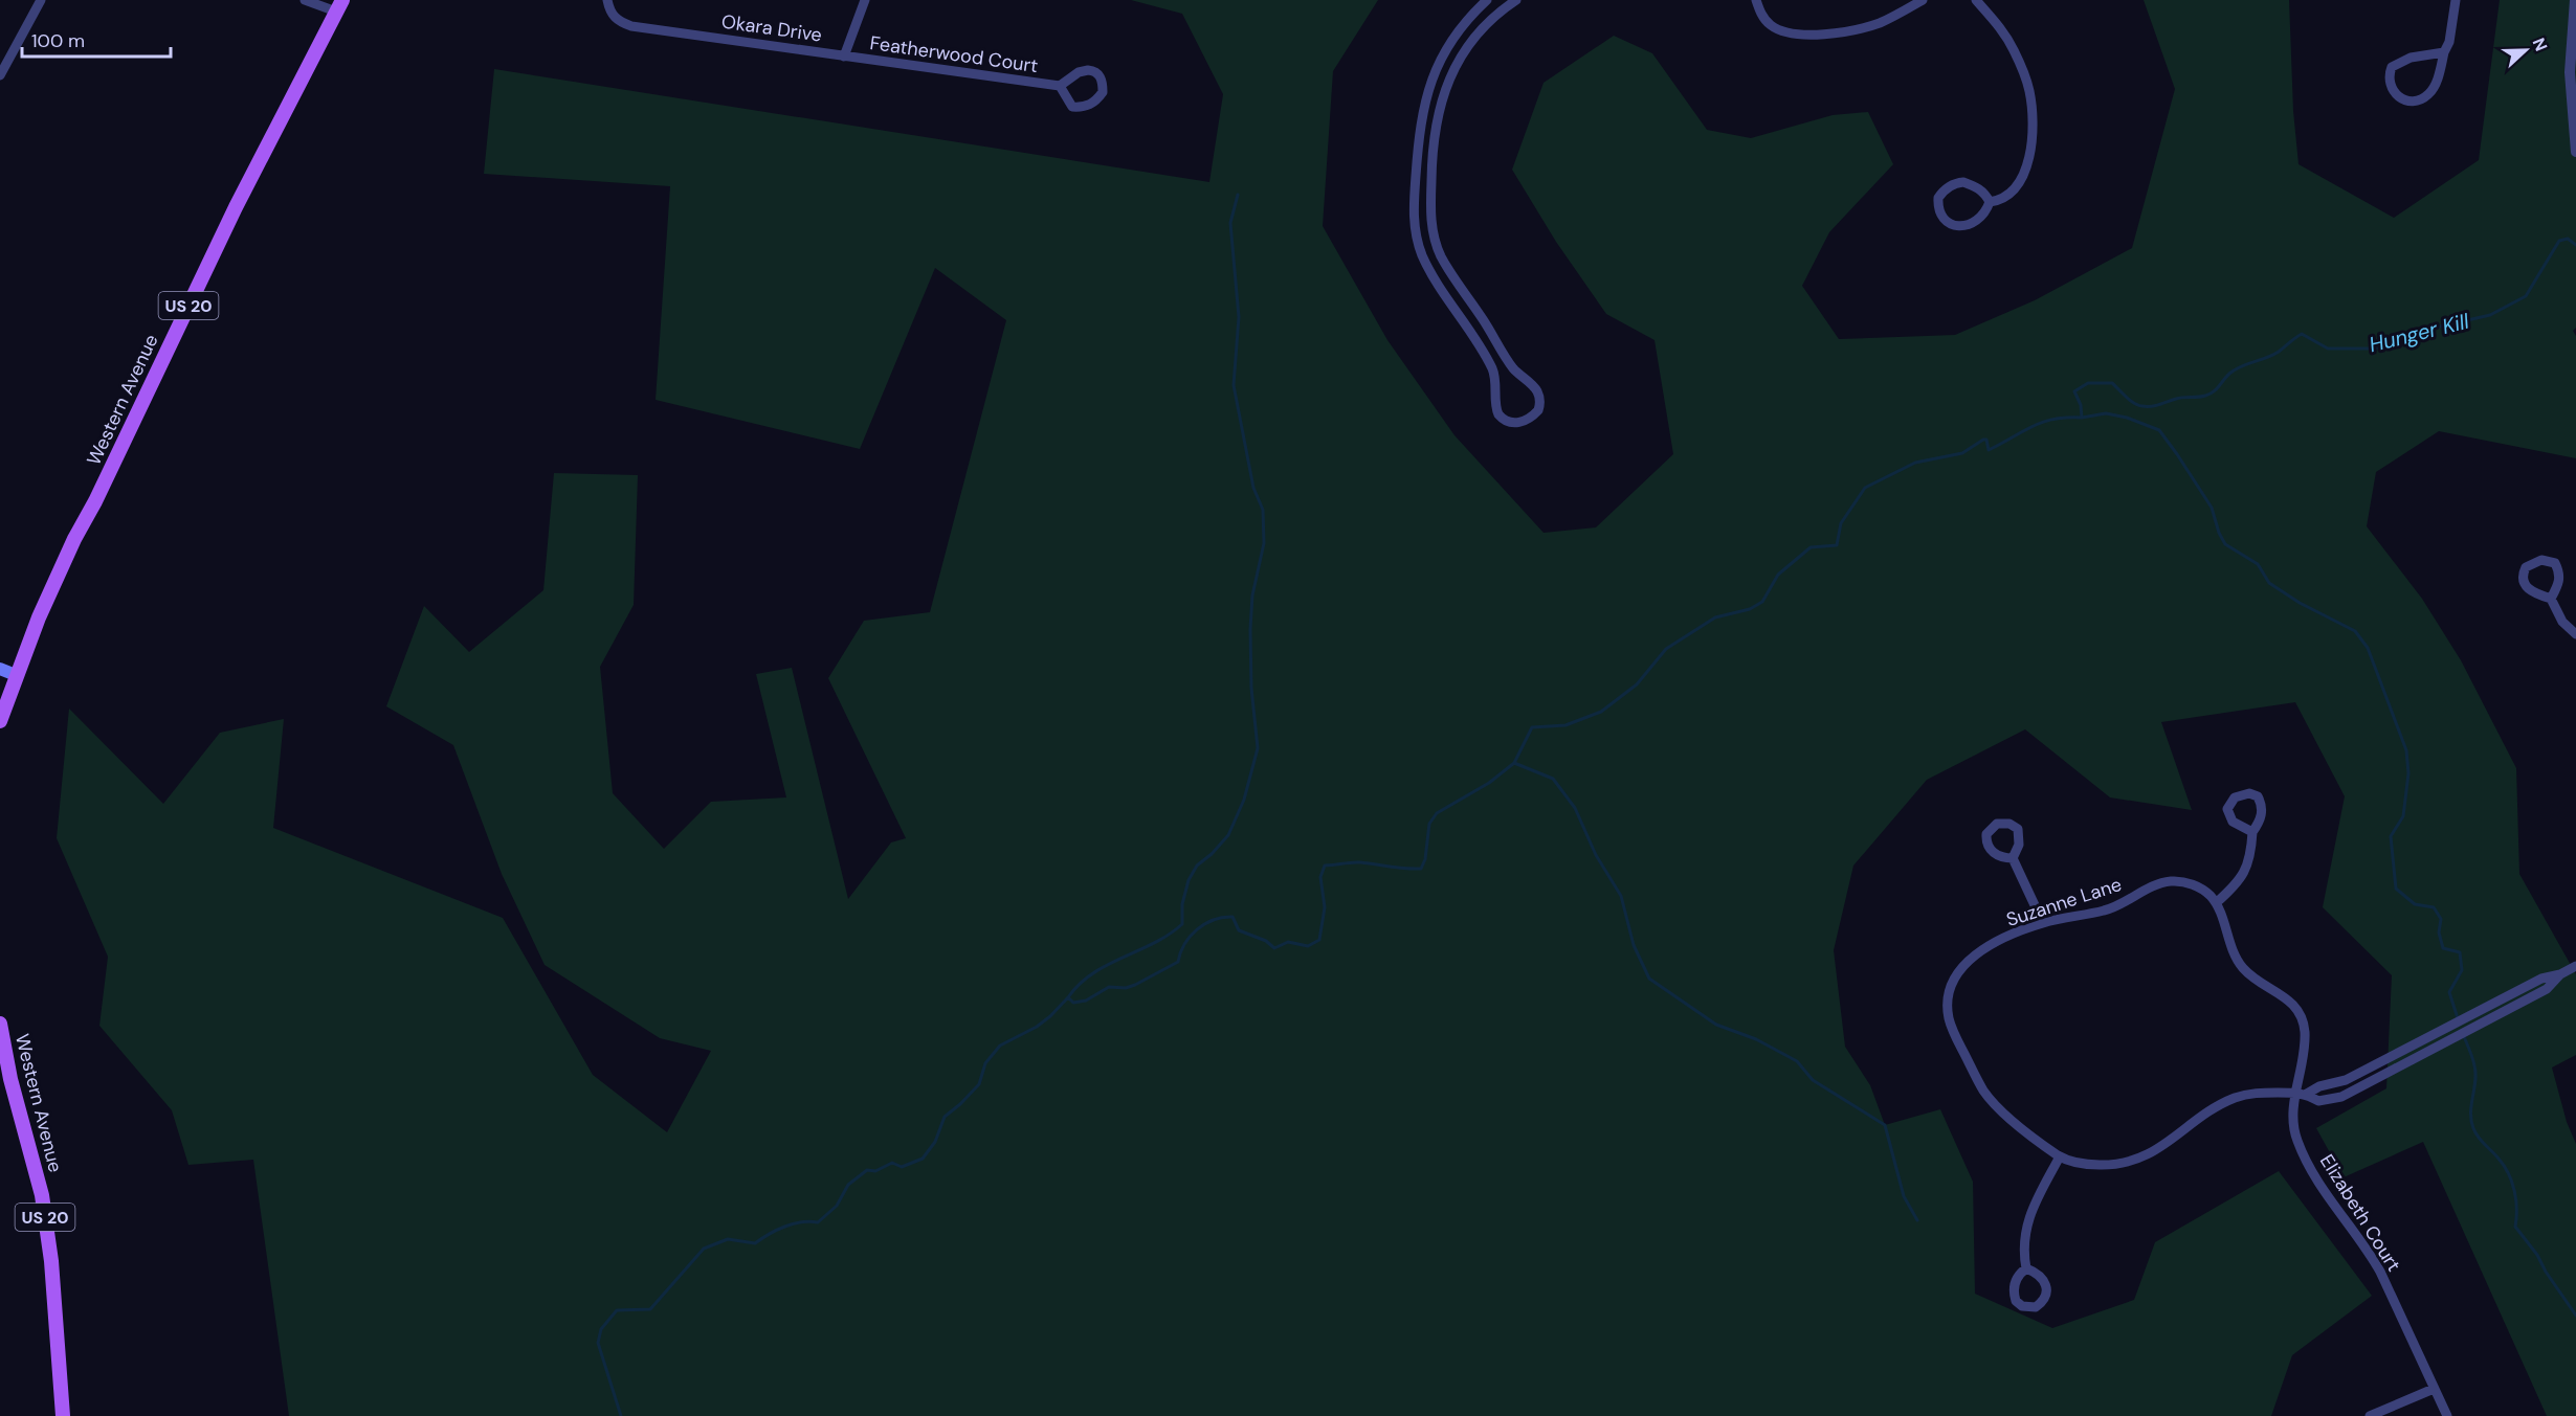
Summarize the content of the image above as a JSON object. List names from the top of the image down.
{
  "streets": {
    "main road": ["US 20", "Western Avenue"],
    "street": [
      "Okara Drive",
      "Featherwood Court",
      "Suzanne Lane",
      "Elizabeth Court"
    ]
  },
  "crossings": [
    ["Okara Drive", "Featherwood Court"],
    ["Suzanne Lane", "Elizabeth Court"]
  ],
  "water": ["Hunger Kill"],
  "scale_bar": "100 m",
  "north": "right"
}
